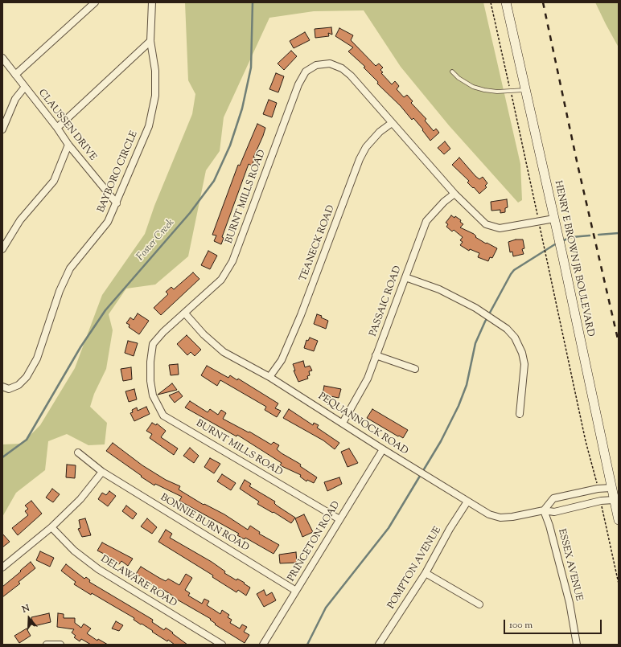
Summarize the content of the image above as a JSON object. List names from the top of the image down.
{
  "streets": {
    "main road": ["HENRY E BROWN JR BOULEVARD"],
    "street": [
      "CLAUSSEN DRIVE",
      "BAYBORO CIRCLE",
      "BURNT MILLS ROAD",
      "TEANECK ROAD",
      "PASSAIC ROAD",
      "PEQUANNOCK ROAD",
      "BONNIE BURN ROAD",
      "PRINCETON ROAD",
      "ESSEX AVENUE",
      "POMPTON AVENUE",
      "DELAWARE ROAD"
    ]
  },
  "crossings": [
    ["CLAUSSEN DRIVE", "BAYBORO CIRCLE"],
    ["BURNT MILLS ROAD", "TEANECK ROAD"],
    ["BURNT MILLS ROAD", "HENRY E BROWN JR BOULEVARD"],
    ["BURNT MILLS ROAD", "PASSAIC ROAD"],
    ["BURNT MILLS ROAD", "PEQUANNOCK ROAD"],
    ["BURNT MILLS ROAD", "PRINCETON ROAD"],
    ["TEANECK ROAD", "PEQUANNOCK ROAD"],
    ["HENRY E BROWN JR BOULEVARD", "PEQUANNOCK ROAD"],
    ["PASSAIC ROAD", "PEQUANNOCK ROAD"],
    ["PEQUANNOCK ROAD", "PRINCETON ROAD"],
    ["PEQUANNOCK ROAD", "ESSEX AVENUE"],
    ["PEQUANNOCK ROAD", "POMPTON AVENUE"],
    ["BONNIE BURN ROAD", "PRINCETON ROAD"]
  ],
  "water": ["Foster Creek"],
  "scale_bar": "100 m",
  "north": "top"
}
